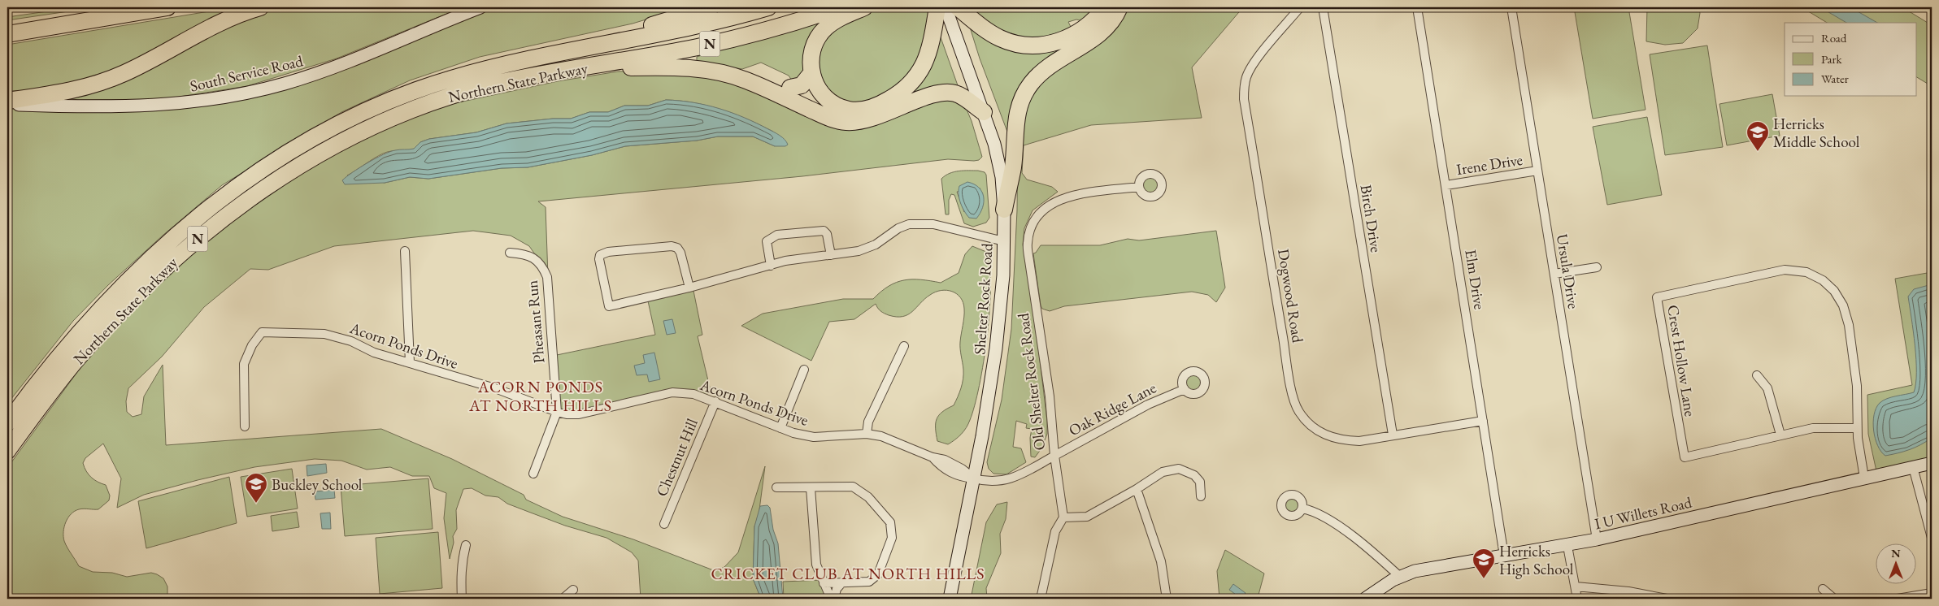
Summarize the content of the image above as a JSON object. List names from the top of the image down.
{
  "streets": {
    "highway": ["N", "Northern State Parkway"],
    "main road": ["South Service Road", "Shelter Rock Road", "I U Willets Road"],
    "street": [
      "Irene Drive",
      "Birch Drive",
      "Ursula Drive",
      "Elm Drive",
      "Dogwood Road",
      "Pheasant Run",
      "Acorn Ponds Drive",
      "Crest Hollow Lane",
      "Old Shelter Rock Road",
      "Oak Ridge Lane",
      "Chestnut Hill"
    ]
  },
  "crossings": [
    ["Irene Drive", "Ursula Drive"],
    ["Irene Drive", "Elm Drive"],
    ["Birch Drive", "Dogwood Road"],
    ["Ursula Drive", "I U Willets Road"],
    ["Elm Drive", "Dogwood Road"],
    ["Elm Drive", "I U Willets Road"],
    ["Shelter Rock Road", "Acorn Ponds Drive"],
    ["Shelter Rock Road", "Old Shelter Rock Road"],
    ["Pheasant Run", "Acorn Ponds Drive"],
    ["Acorn Ponds Drive", "Old Shelter Rock Road"],
    ["Acorn Ponds Drive", "Chestnut Hill"],
    ["Crest Hollow Lane", "I U Willets Road"],
    ["Old Shelter Rock Road", "Oak Ridge Lane"]
  ],
  "districts": ["ACORN PONDS AT NORTH HILLS", "CRICKET CLUB AT NORTH HILLS"],
  "places": {
    "school or university": ["Herricks Middle School", "Buckley School", "Herricks High School"]
  },
  "legend": ["Road", "Park", "Water"],
  "north": "top"
}
